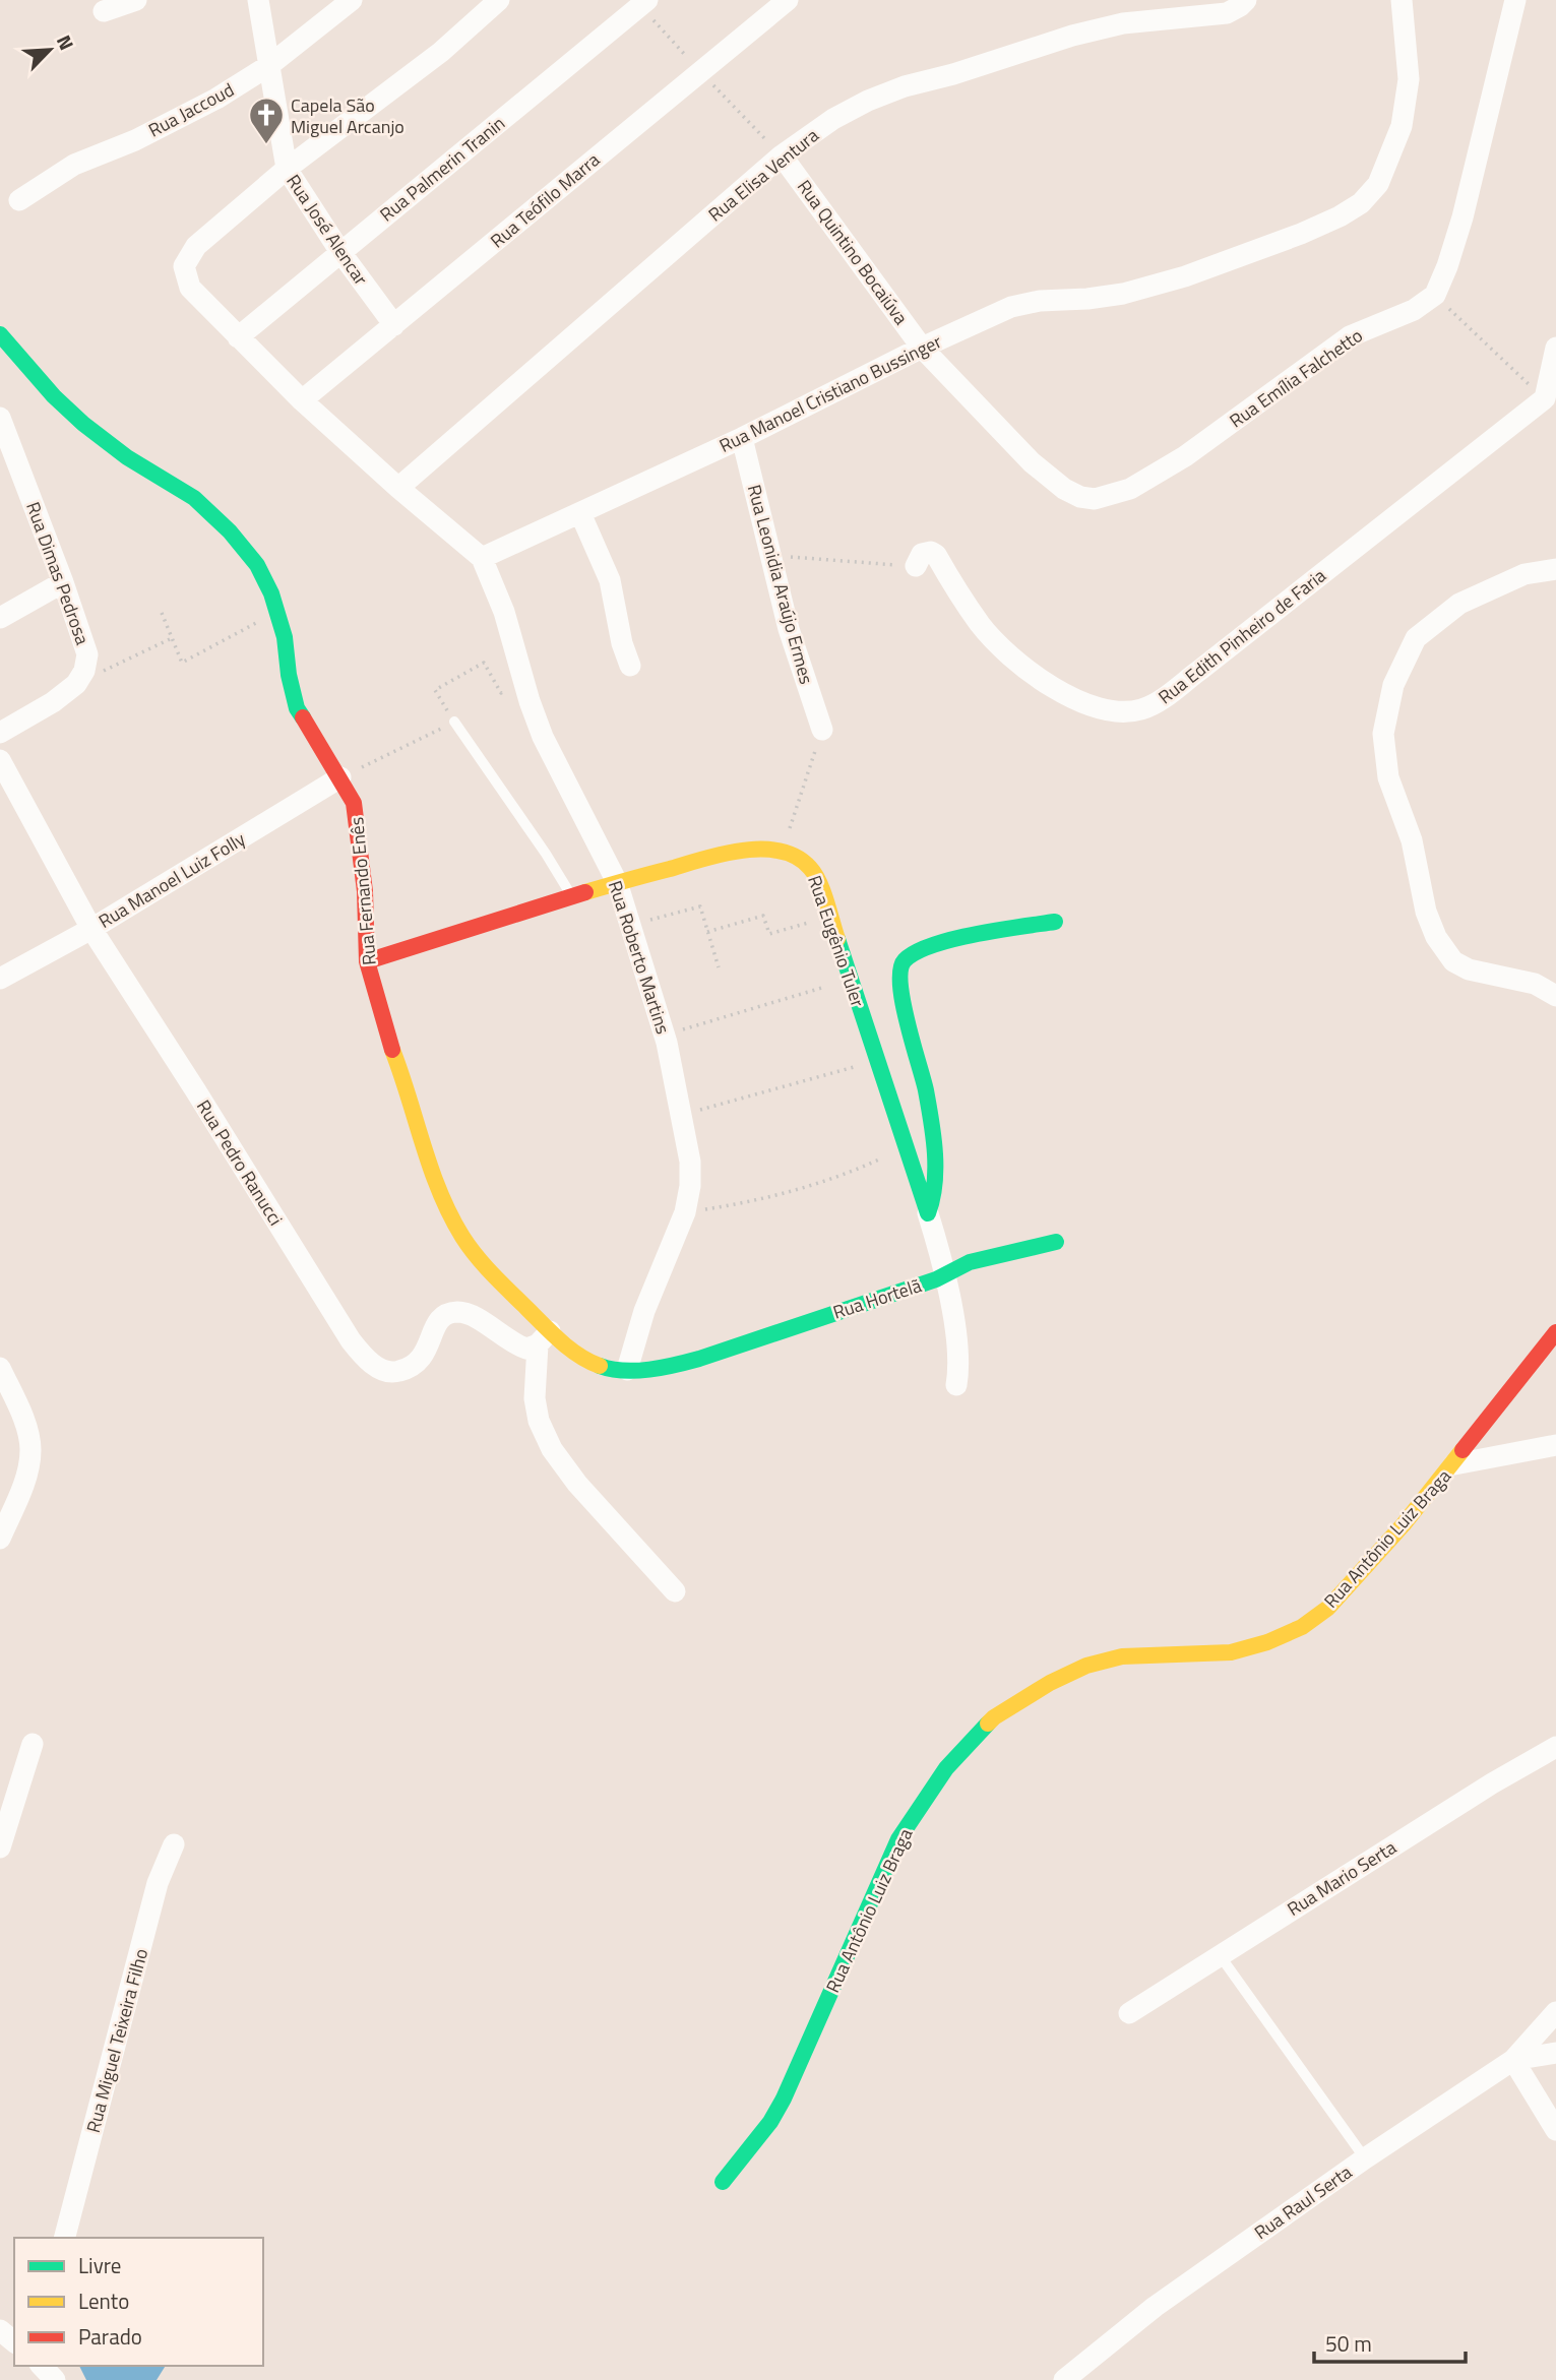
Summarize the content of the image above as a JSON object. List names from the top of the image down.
{
  "streets": {
    "street": [
      "Rua Jaccoud",
      "Rua Palmerin Tranin",
      "Rua Elisa Ventura",
      "Rua Teófilo Marra",
      "Rua José Alencar",
      "Rua Quintino Bocaiúva",
      "Rua Emília Falchetto",
      "Rua Manoel Cristiano Bussinger",
      "Rua Dimas Pedrosa",
      "Rua Leonidia Araújo Ermes",
      "Rua Edith Pinheiro de Faria",
      "Rua Manoel Luiz Folly",
      "Rua Fernando Enês",
      "Rua Eugênio Tuler",
      "Rua Roberto Martins",
      "Rua Pedro Ranucci",
      "Rua Hortelã",
      "Rua Antônio Luiz Braga",
      "Rua Mario Serta",
      "Rua Miguel Teixeira Filho",
      "Rua Raul Serta"
    ]
  },
  "crossings": [
    ["Rua Jaccoud", "Rua José Alencar"],
    ["Rua Palmerin Tranin", "Rua José Alencar"],
    ["Rua Elisa Ventura", "Rua Quintino Bocaiúva"],
    ["Rua Teófilo Marra", "Rua José Alencar"],
    ["Rua Quintino Bocaiúva", "Rua Emília Falchetto"],
    ["Rua Quintino Bocaiúva", "Rua Manoel Cristiano Bussinger"],
    ["Rua Emília Falchetto", "Rua Manoel Cristiano Bussinger"],
    ["Rua Manoel Cristiano Bussinger", "Rua Leonidia Araújo Ermes"],
    ["Rua Manoel Cristiano Bussinger", "Rua Roberto Martins"],
    ["Rua Manoel Luiz Folly", "Rua Fernando Enês"],
    ["Rua Manoel Luiz Folly", "Rua Pedro Ranucci"],
    ["Rua Fernando Enês", "Rua Roberto Martins"],
    ["Rua Fernando Enês", "Rua Pedro Ranucci"],
    ["Rua Fernando Enês", "Rua Hortelã"],
    ["Rua Eugênio Tuler", "Rua Hortelã"]
  ],
  "places": {
    "church": ["Capela São Miguel Arcanjo"]
  },
  "legend": ["Livre", "Lento", "Parado"],
  "scale_bar": "50 m",
  "north": "top right"
}
